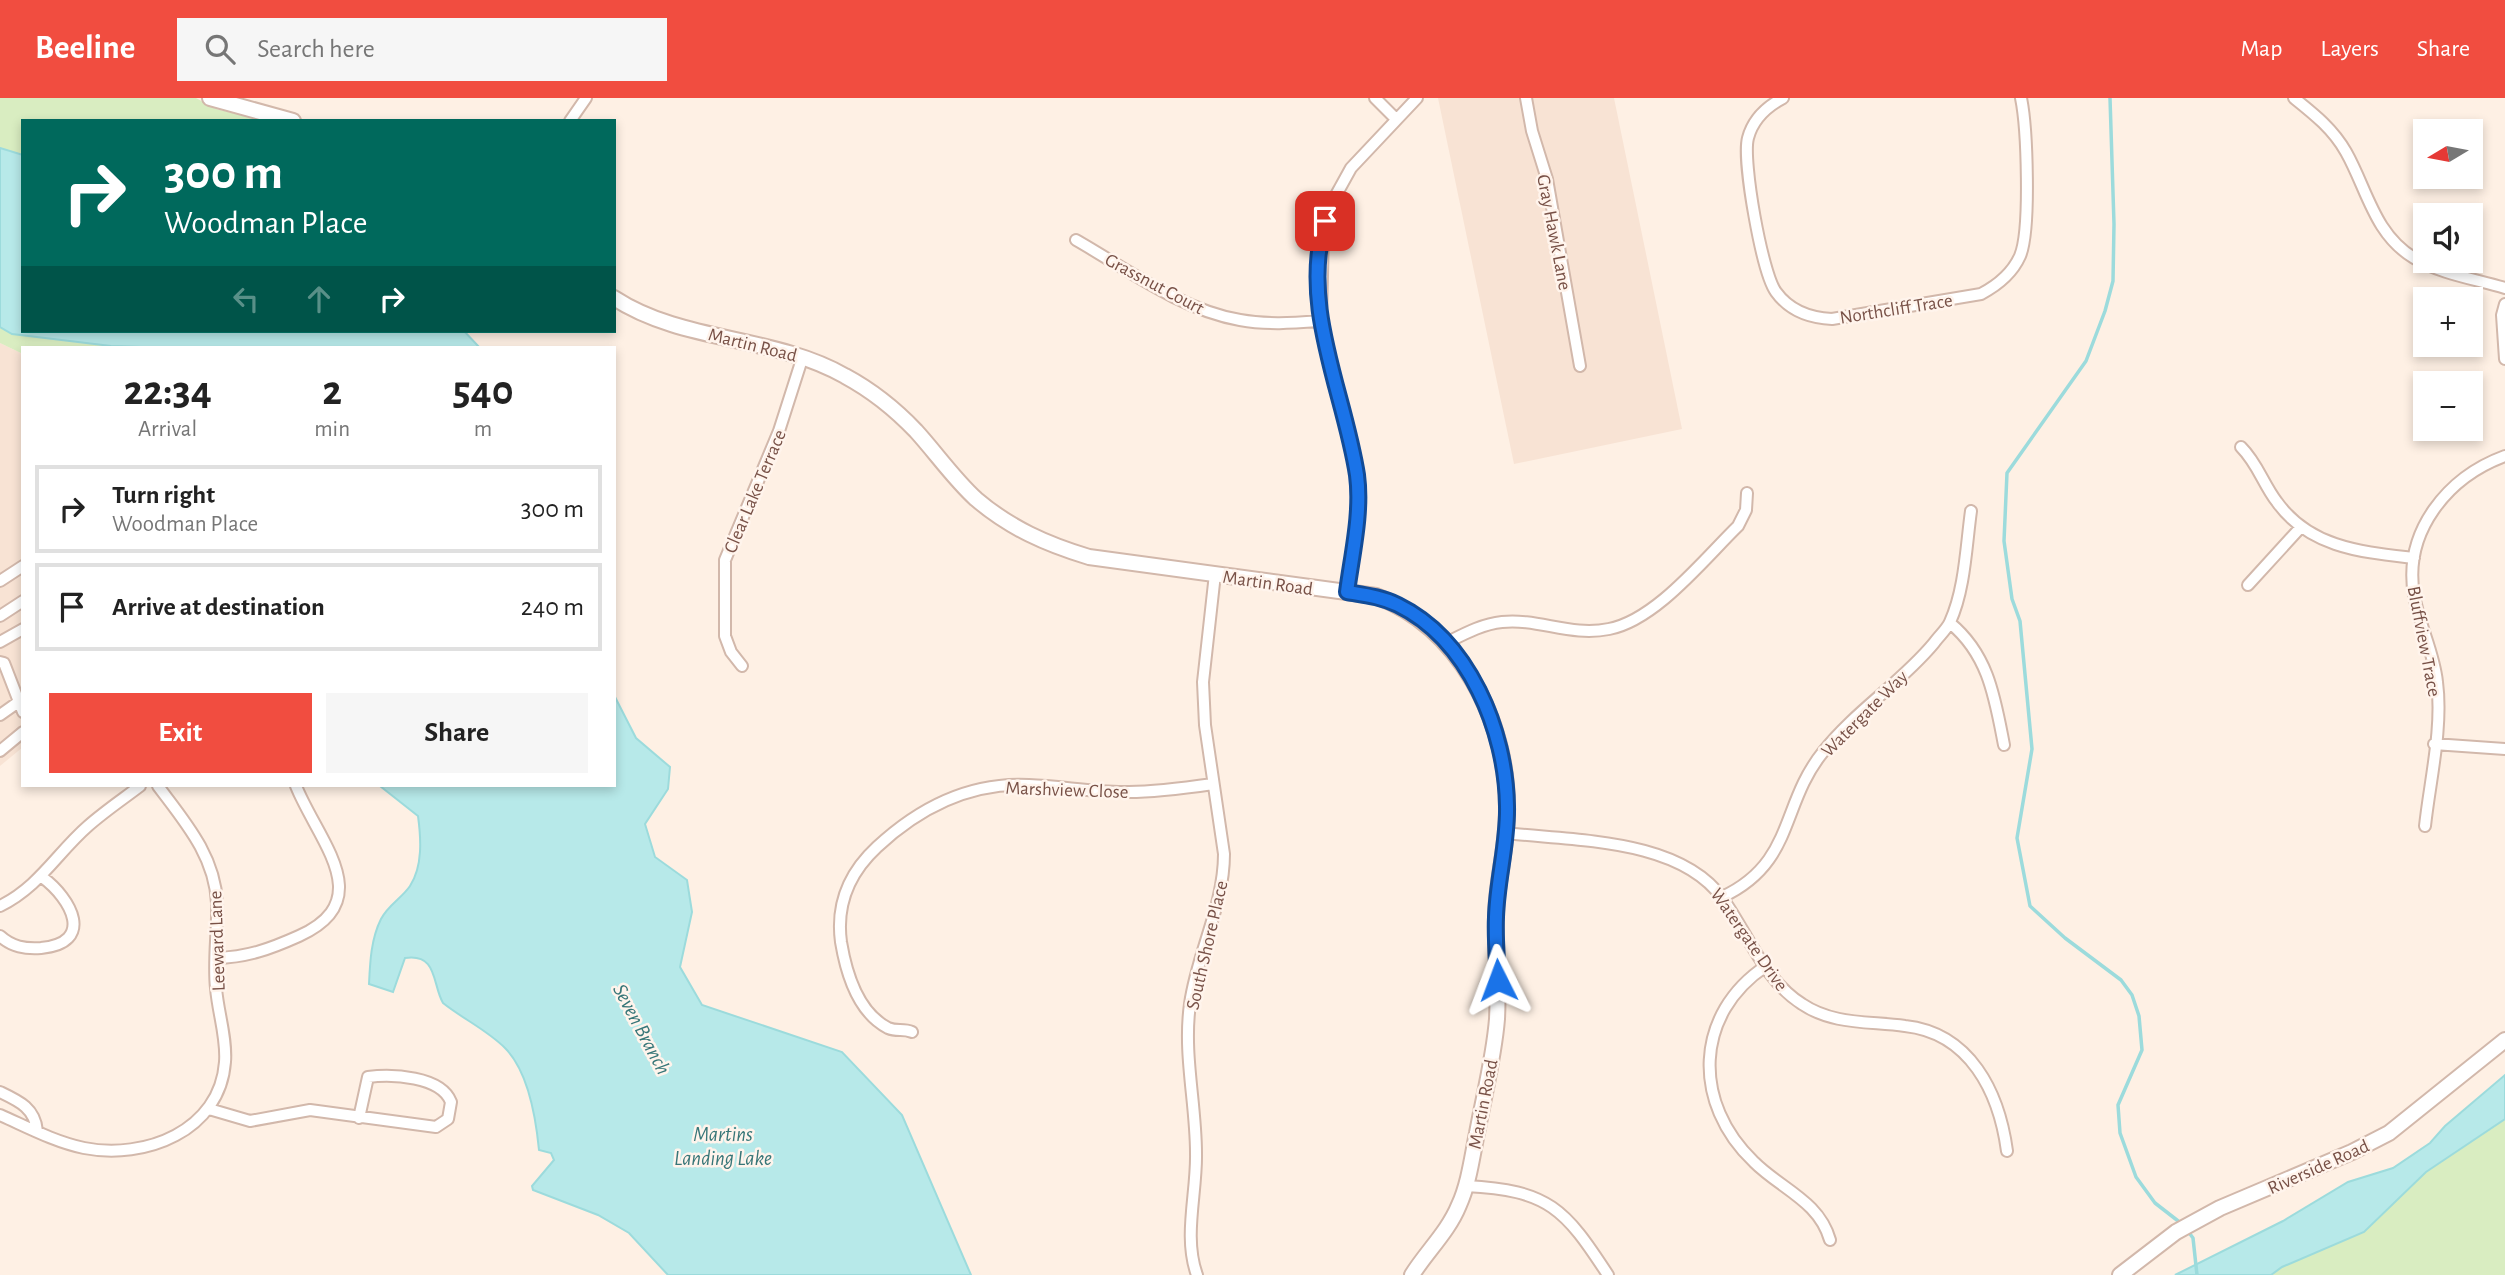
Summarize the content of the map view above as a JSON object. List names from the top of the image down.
{
  "streets": {
    "street": [
      "Gray Hawk Lane",
      "Grassnut Court",
      "Northcliff Trace",
      "Martin Road",
      "Clear Lake Terrace",
      "Bluffview Trace",
      "Watergate Way",
      "Marshview Close",
      "Watergate Drive",
      "Leeward Lane",
      "South Shore Place",
      "Riverside Road"
    ]
  },
  "crossings": [
    ["Martin Road", "Clear Lake Terrace"],
    ["Martin Road", "Watergate Drive"],
    ["Martin Road", "South Shore Place"],
    ["Watergate Way", "Watergate Drive"],
    ["Marshview Close", "South Shore Place"]
  ],
  "water": ["Seven Branch", "Martins Landing Lake"],
  "north": "left",
  "page": {
    "header": "Beeline",
    "search": "Search here",
    "nav": ["Map", "Layers", "Share"],
    "map_buttons": ["+", "−"],
    "turn": ["300 m", "Woodman Place"],
    "eta": [
      "22:34",
      "Arrival",
      "2",
      "min",
      "540",
      "m"
    ],
    "list": [
      {
        "name": "Turn right",
        "note": "Woodman Place",
        "value": "300 m"
      },
      {
        "name": "Arrive at destination",
        "value": "240 m"
      }
    ],
    "buttons": ["Exit", "Share"]
  }
}
